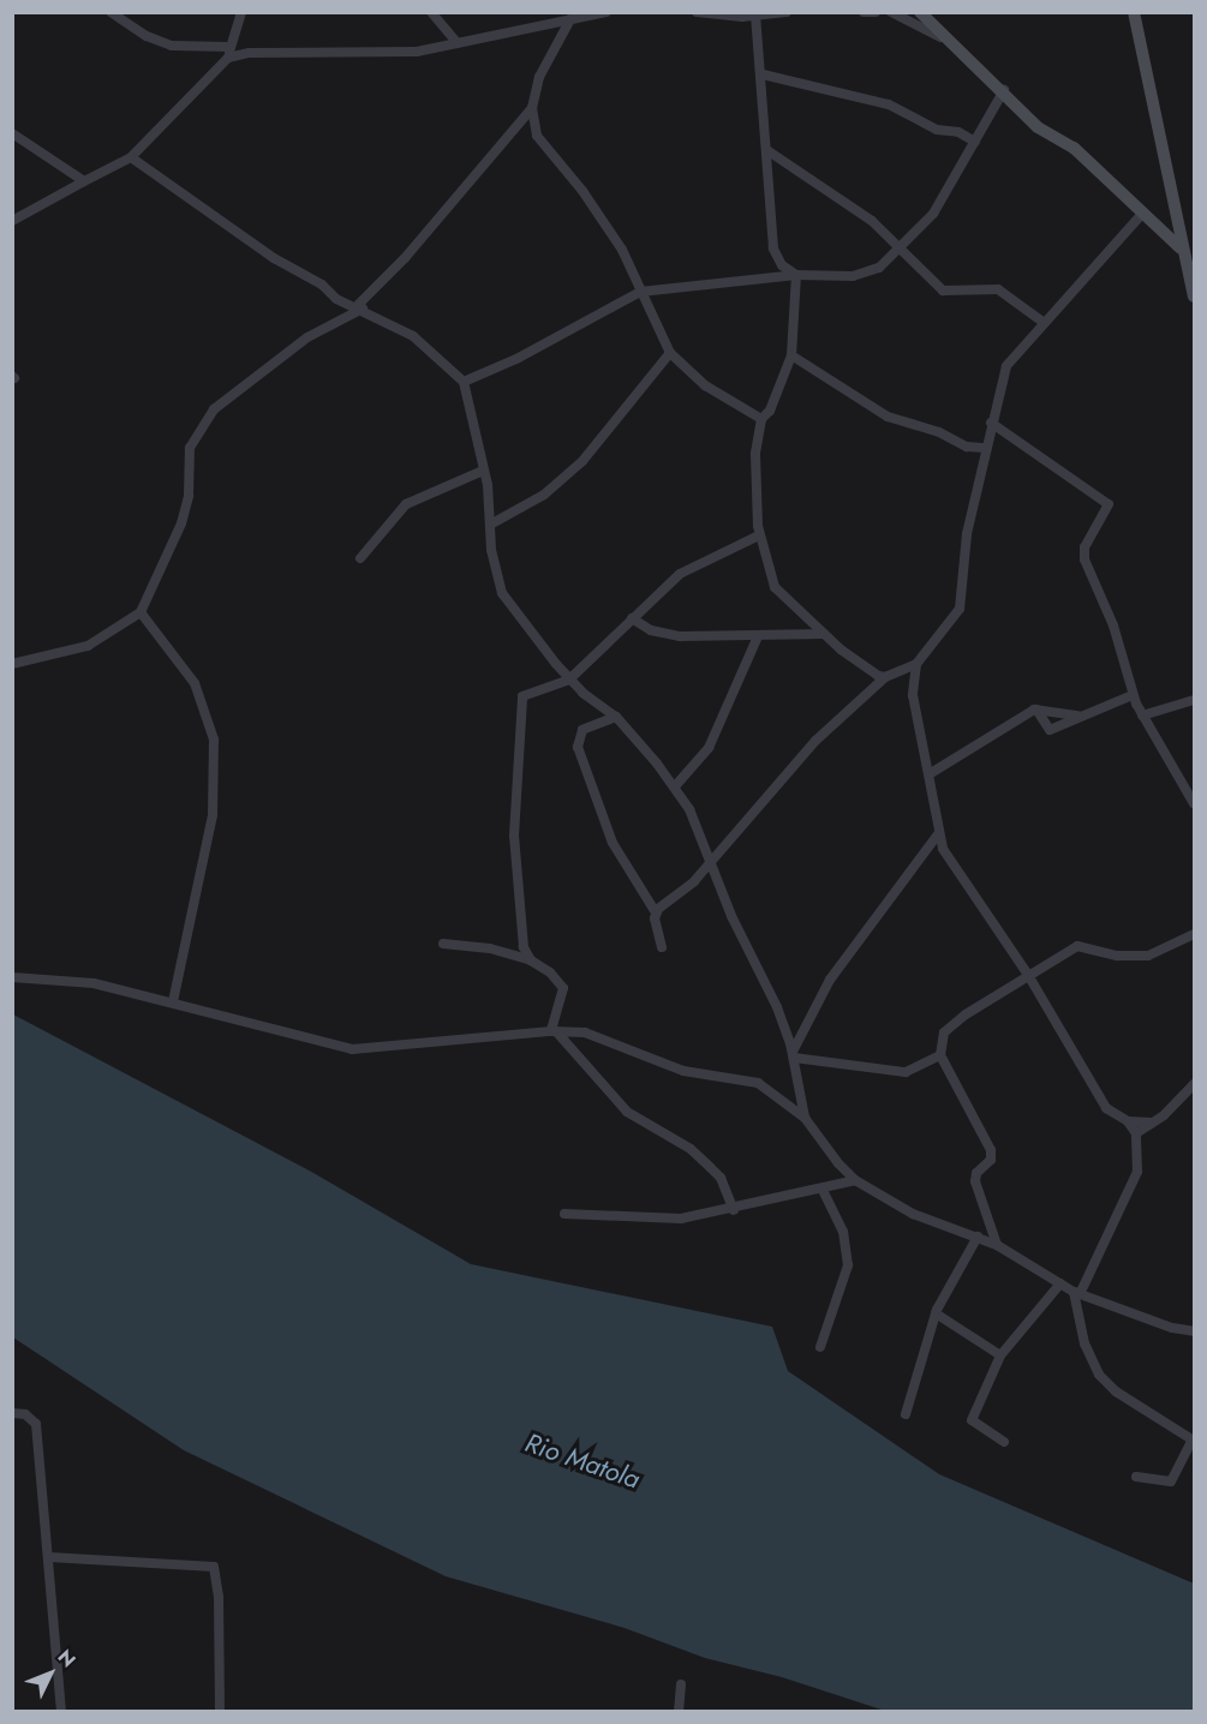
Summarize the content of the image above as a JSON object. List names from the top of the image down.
{
  "water": ["Rio Matola"],
  "north": "top right"
}
